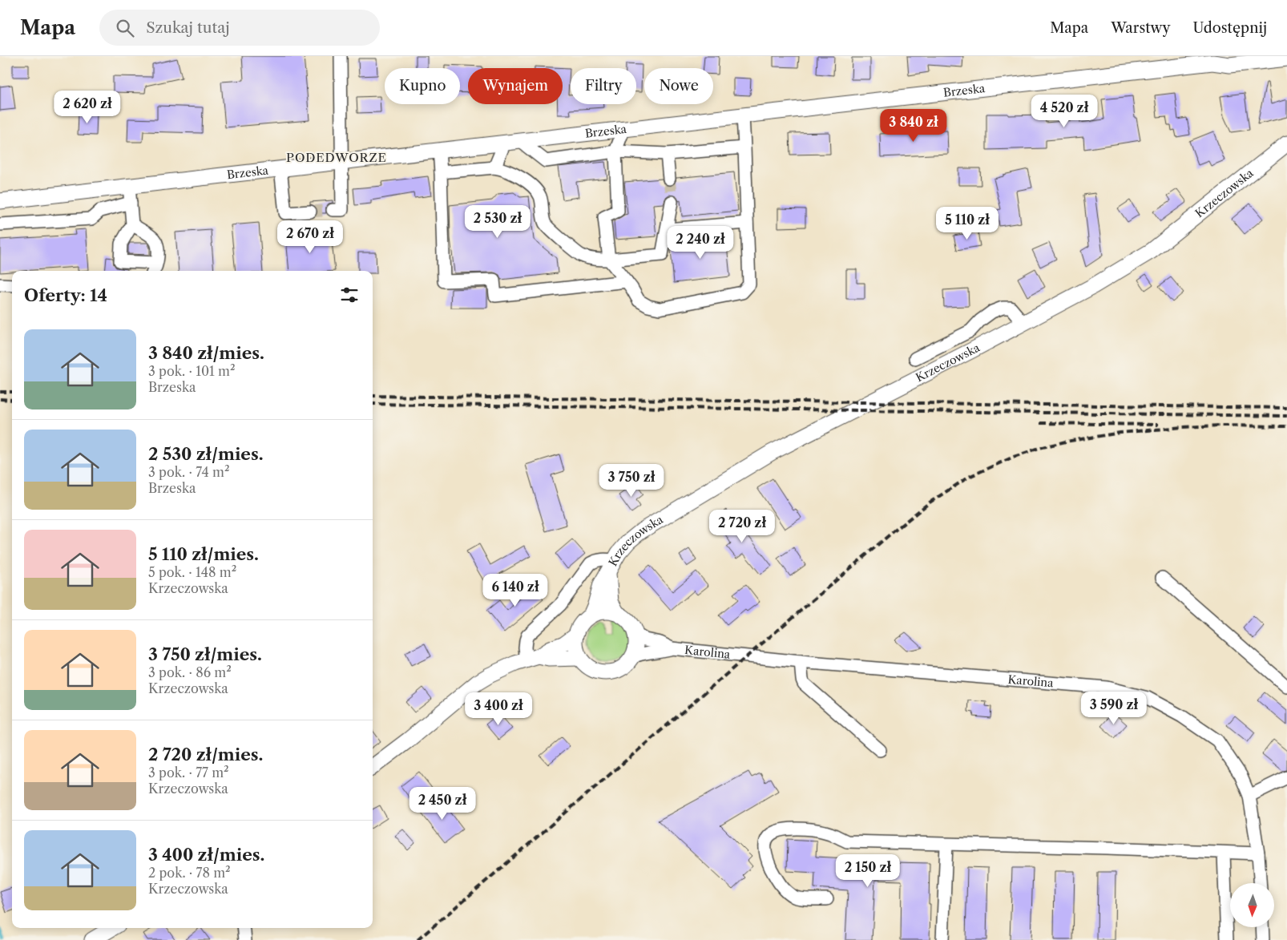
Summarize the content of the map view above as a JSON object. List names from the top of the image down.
{
  "streets": {
    "main road": ["Brzeska", "Krzeczowska"],
    "street": ["Karolina"]
  },
  "crossings": [
    ["Krzeczowska", "Karolina"]
  ],
  "districts": ["PODEDWORZE"],
  "north": "bottom",
  "page": {
    "header": "Mapa",
    "search": "Szukaj tutaj",
    "nav": ["Mapa", "Warstwy", "Udostępnij"],
    "chip": [
      "Kupno",
      "Wynajem",
      "Filtry",
      "Nowe"
    ],
    "price": [
      "2 620 zł",
      "4 520 zł",
      "3 840 zł",
      "2 530 zł",
      "5 110 zł",
      "2 670 zł",
      "2 240 zł",
      "3 750 zł",
      "2 720 zł",
      "6 140 zł",
      "3 590 zł",
      "3 400 zł",
      "2 450 zł",
      "2 150 zł"
    ],
    "heading": "Oferty: 14",
    "list": [
      {
        "name": "3 840 zł/mies.",
        "note": "3 pok. · 101 m² · Brzeska"
      },
      {
        "name": "2 530 zł/mies.",
        "note": "3 pok. · 74 m² · Brzeska"
      },
      {
        "name": "5 110 zł/mies.",
        "note": "5 pok. · 148 m² · Krzeczowska"
      },
      {
        "name": "3 750 zł/mies.",
        "note": "3 pok. · 86 m² · Krzeczowska"
      },
      {
        "name": "2 720 zł/mies.",
        "note": "3 pok. · 77 m² · Krzeczowska"
      },
      {
        "name": "3 400 zł/mies.",
        "note": "2 pok. · 78 m² · Krzeczowska"
      }
    ]
  }
}
